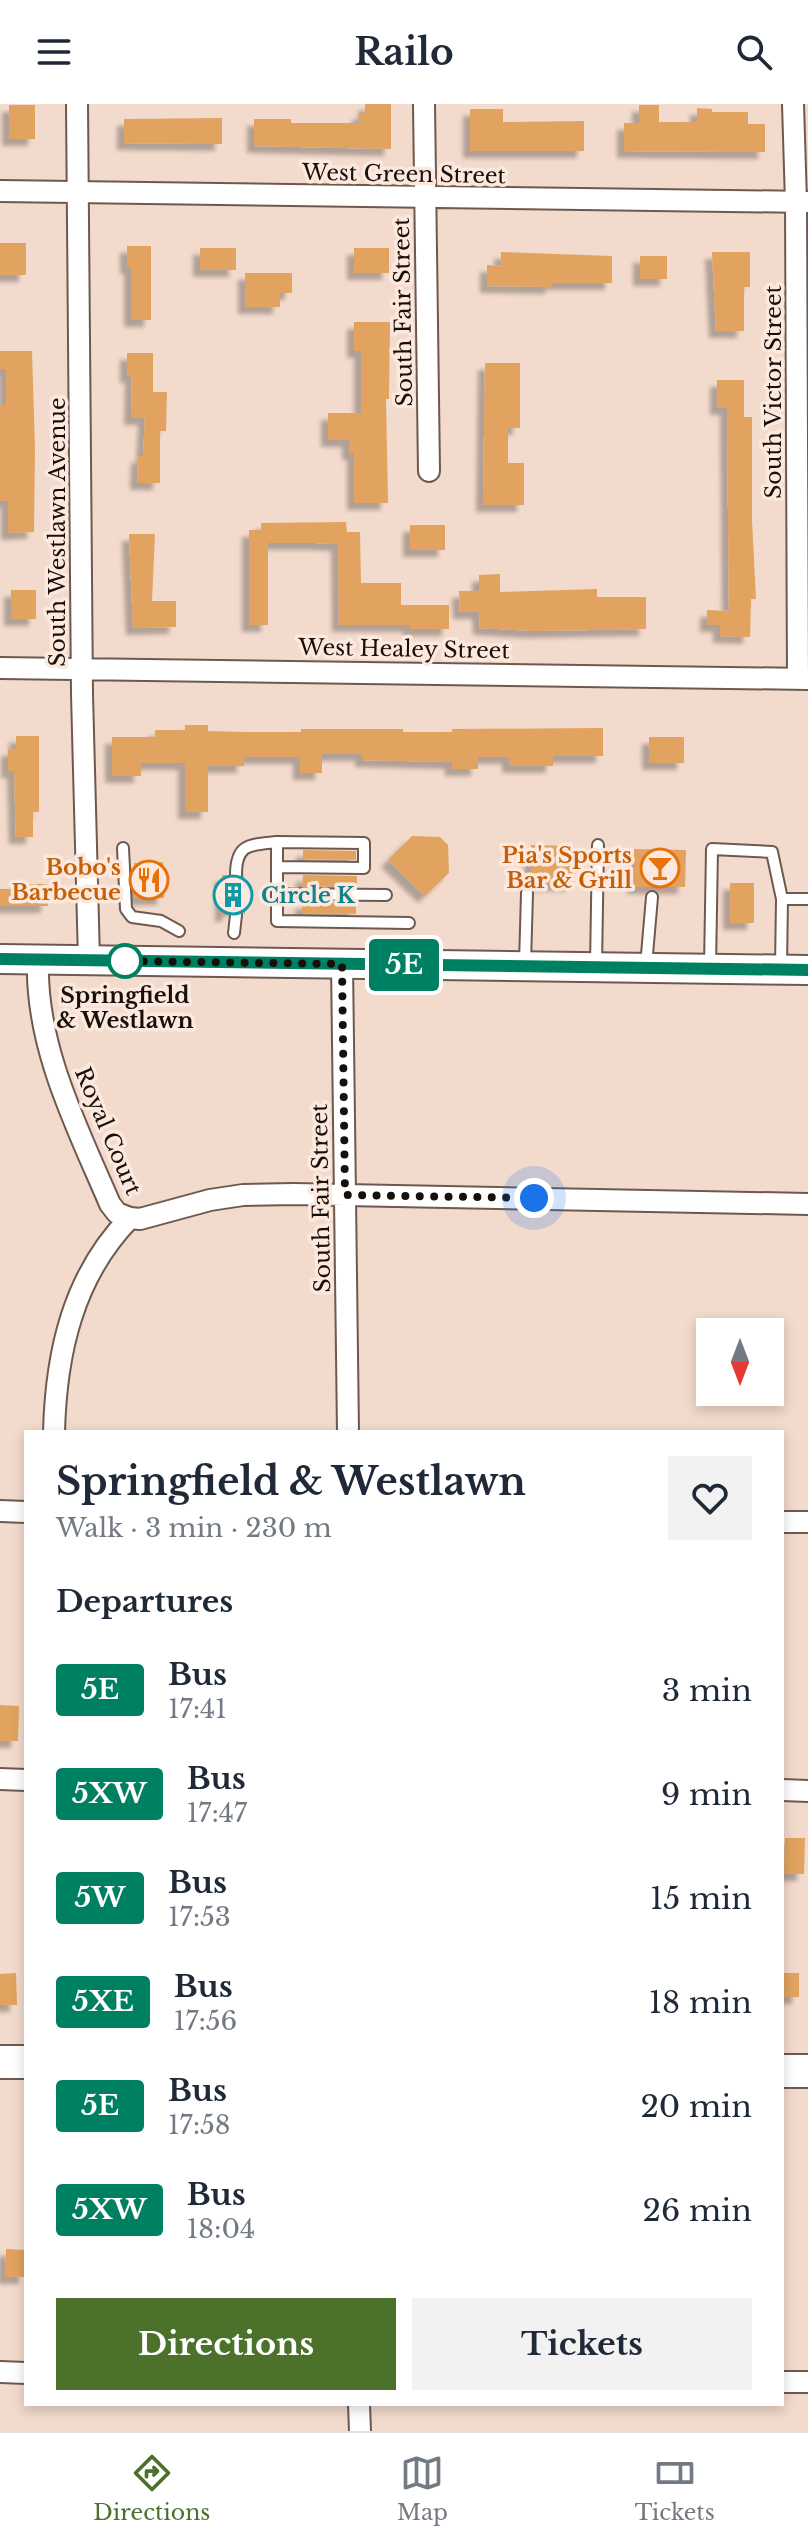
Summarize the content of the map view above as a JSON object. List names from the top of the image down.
{
  "streets": {
    "street": [
      "West Green Street",
      "South Fair Street",
      "South Victor Street",
      "South Westlawn Avenue",
      "West Healey Street",
      "Royal Court"
    ]
  },
  "crossings": [
    ["West Green Street", "South Fair Street"],
    ["West Green Street", "South Victor Street"],
    ["West Green Street", "South Westlawn Avenue"],
    ["South Fair Street", "Royal Court"],
    ["South Victor Street", "West Healey Street"],
    ["South Westlawn Avenue", "West Healey Street"]
  ],
  "places": {
    "bar": ["Pia's Sports Bar & Grill"],
    "restaurant": ["Bobo's Barbecue"],
    "building": ["Circle K"],
    "other": ["Springfield & Westlawn"]
  },
  "lines": ["bus line 5E"],
  "north": "bottom",
  "page": {
    "header": "Railo",
    "on_map": "5E",
    "heading": [
      ["Springfield & Westlawn", "Walk · 3 min · 230 m"],
      "Departures"
    ],
    "list": [
      {
        "mark": "5E",
        "name": "Bus",
        "note": "17:41",
        "value": "3 min"
      },
      {
        "mark": "5XW",
        "name": "Bus",
        "note": "17:47",
        "value": "9 min"
      },
      {
        "mark": "5W",
        "name": "Bus",
        "note": "17:53",
        "value": "15 min"
      },
      {
        "mark": "5XE",
        "name": "Bus",
        "note": "17:56",
        "value": "18 min"
      },
      {
        "mark": "5E",
        "name": "Bus",
        "note": "17:58",
        "value": "20 min"
      },
      {
        "mark": "5XW",
        "name": "Bus",
        "note": "18:04",
        "value": "26 min"
      }
    ],
    "buttons": ["Directions", "Tickets"],
    "tabs": ["Directions", "Map", "Tickets"]
  }
}
